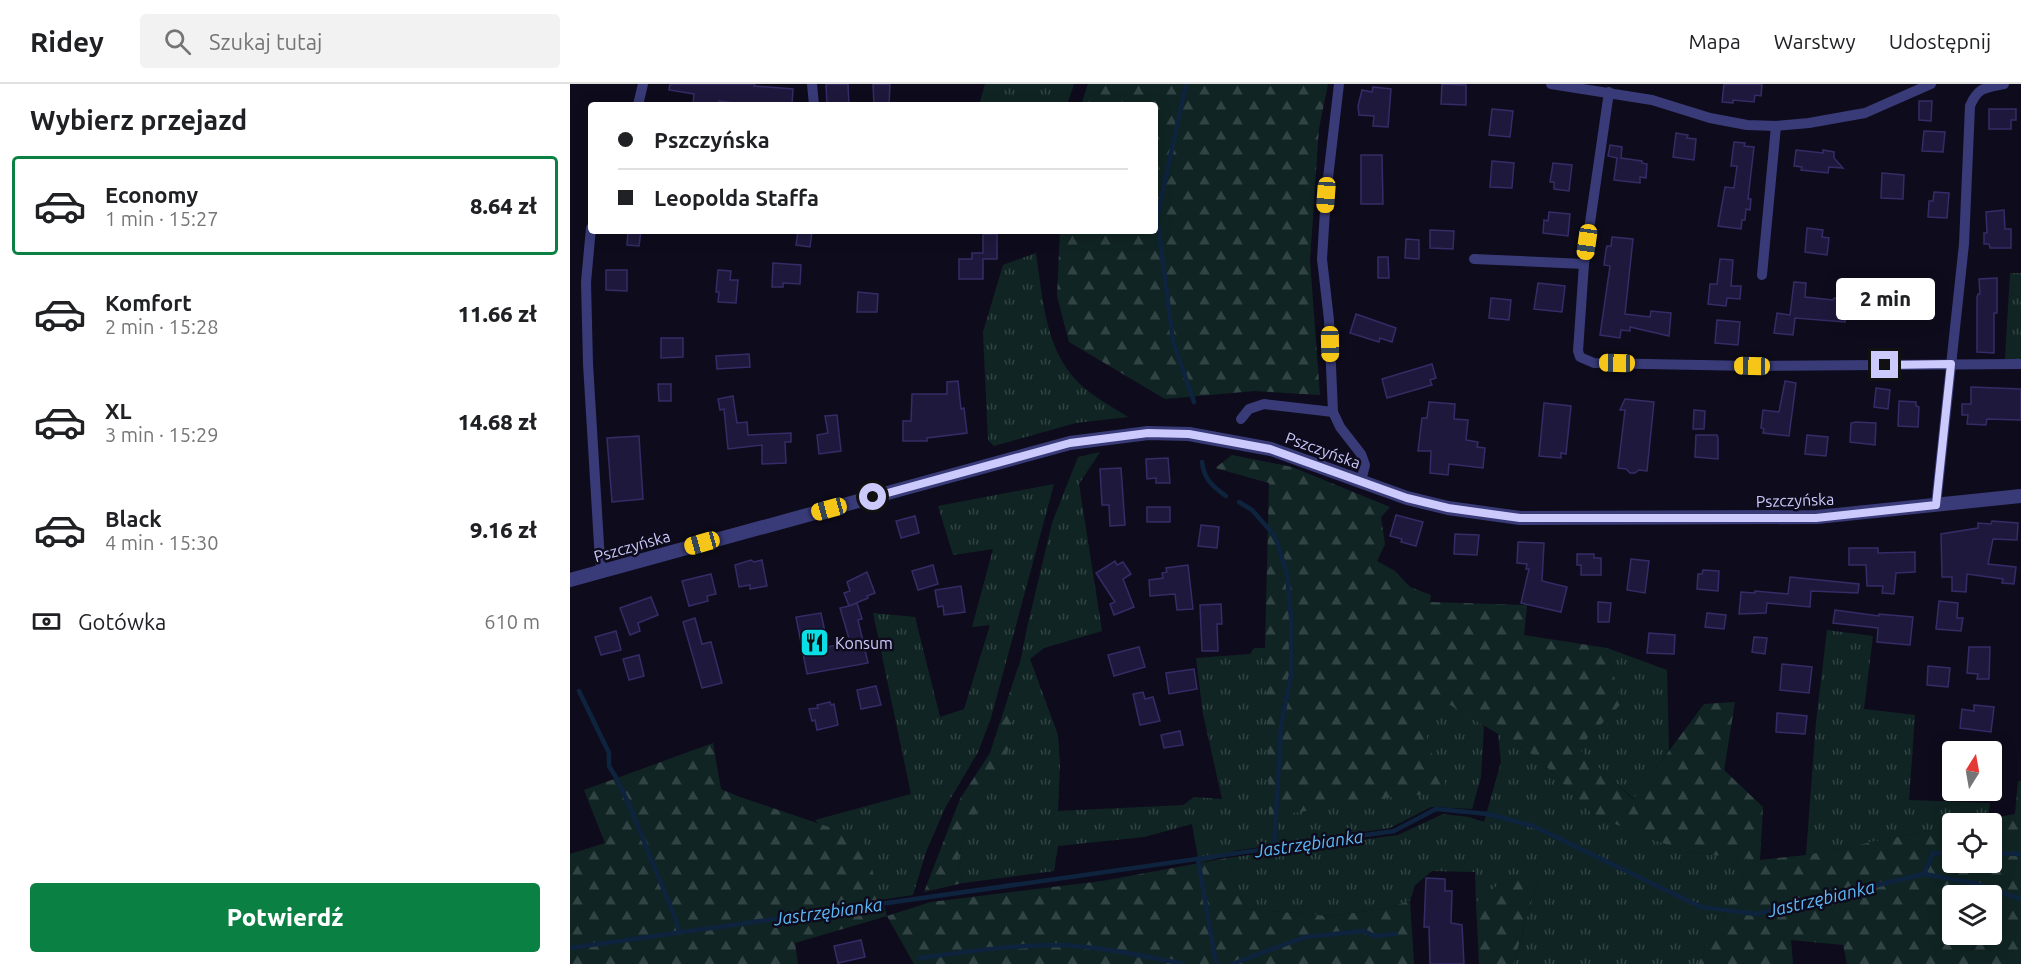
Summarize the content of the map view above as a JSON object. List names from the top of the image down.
{
  "streets": {
    "street": ["Pszczyńska"]
  },
  "water": ["Jastrzębianka"],
  "places": {
    "restaurant": ["Konsum"]
  },
  "north": "top",
  "page": {
    "header": "Ridey",
    "search": "Szukaj tutaj",
    "nav": ["Mapa", "Warstwy", "Udostępnij"],
    "heading": "Wybierz przejazd",
    "banner": ["Pszczyńska", "Leopolda Staffa"],
    "list": [
      {
        "name": "Economy",
        "note": "1 min · 15:27",
        "value": "8.64 zł"
      },
      {
        "name": "Komfort",
        "note": "2 min · 15:28",
        "value": "11.66 zł"
      },
      {
        "name": "XL",
        "note": "3 min · 15:29",
        "value": "14.68 zł"
      },
      {
        "name": "Black",
        "note": "4 min · 15:30",
        "value": "9.16 zł"
      }
    ],
    "bubble": "2 min",
    "pay": ["Gotówka", "610 m"],
    "buttons": "Potwierdź"
  }
}
